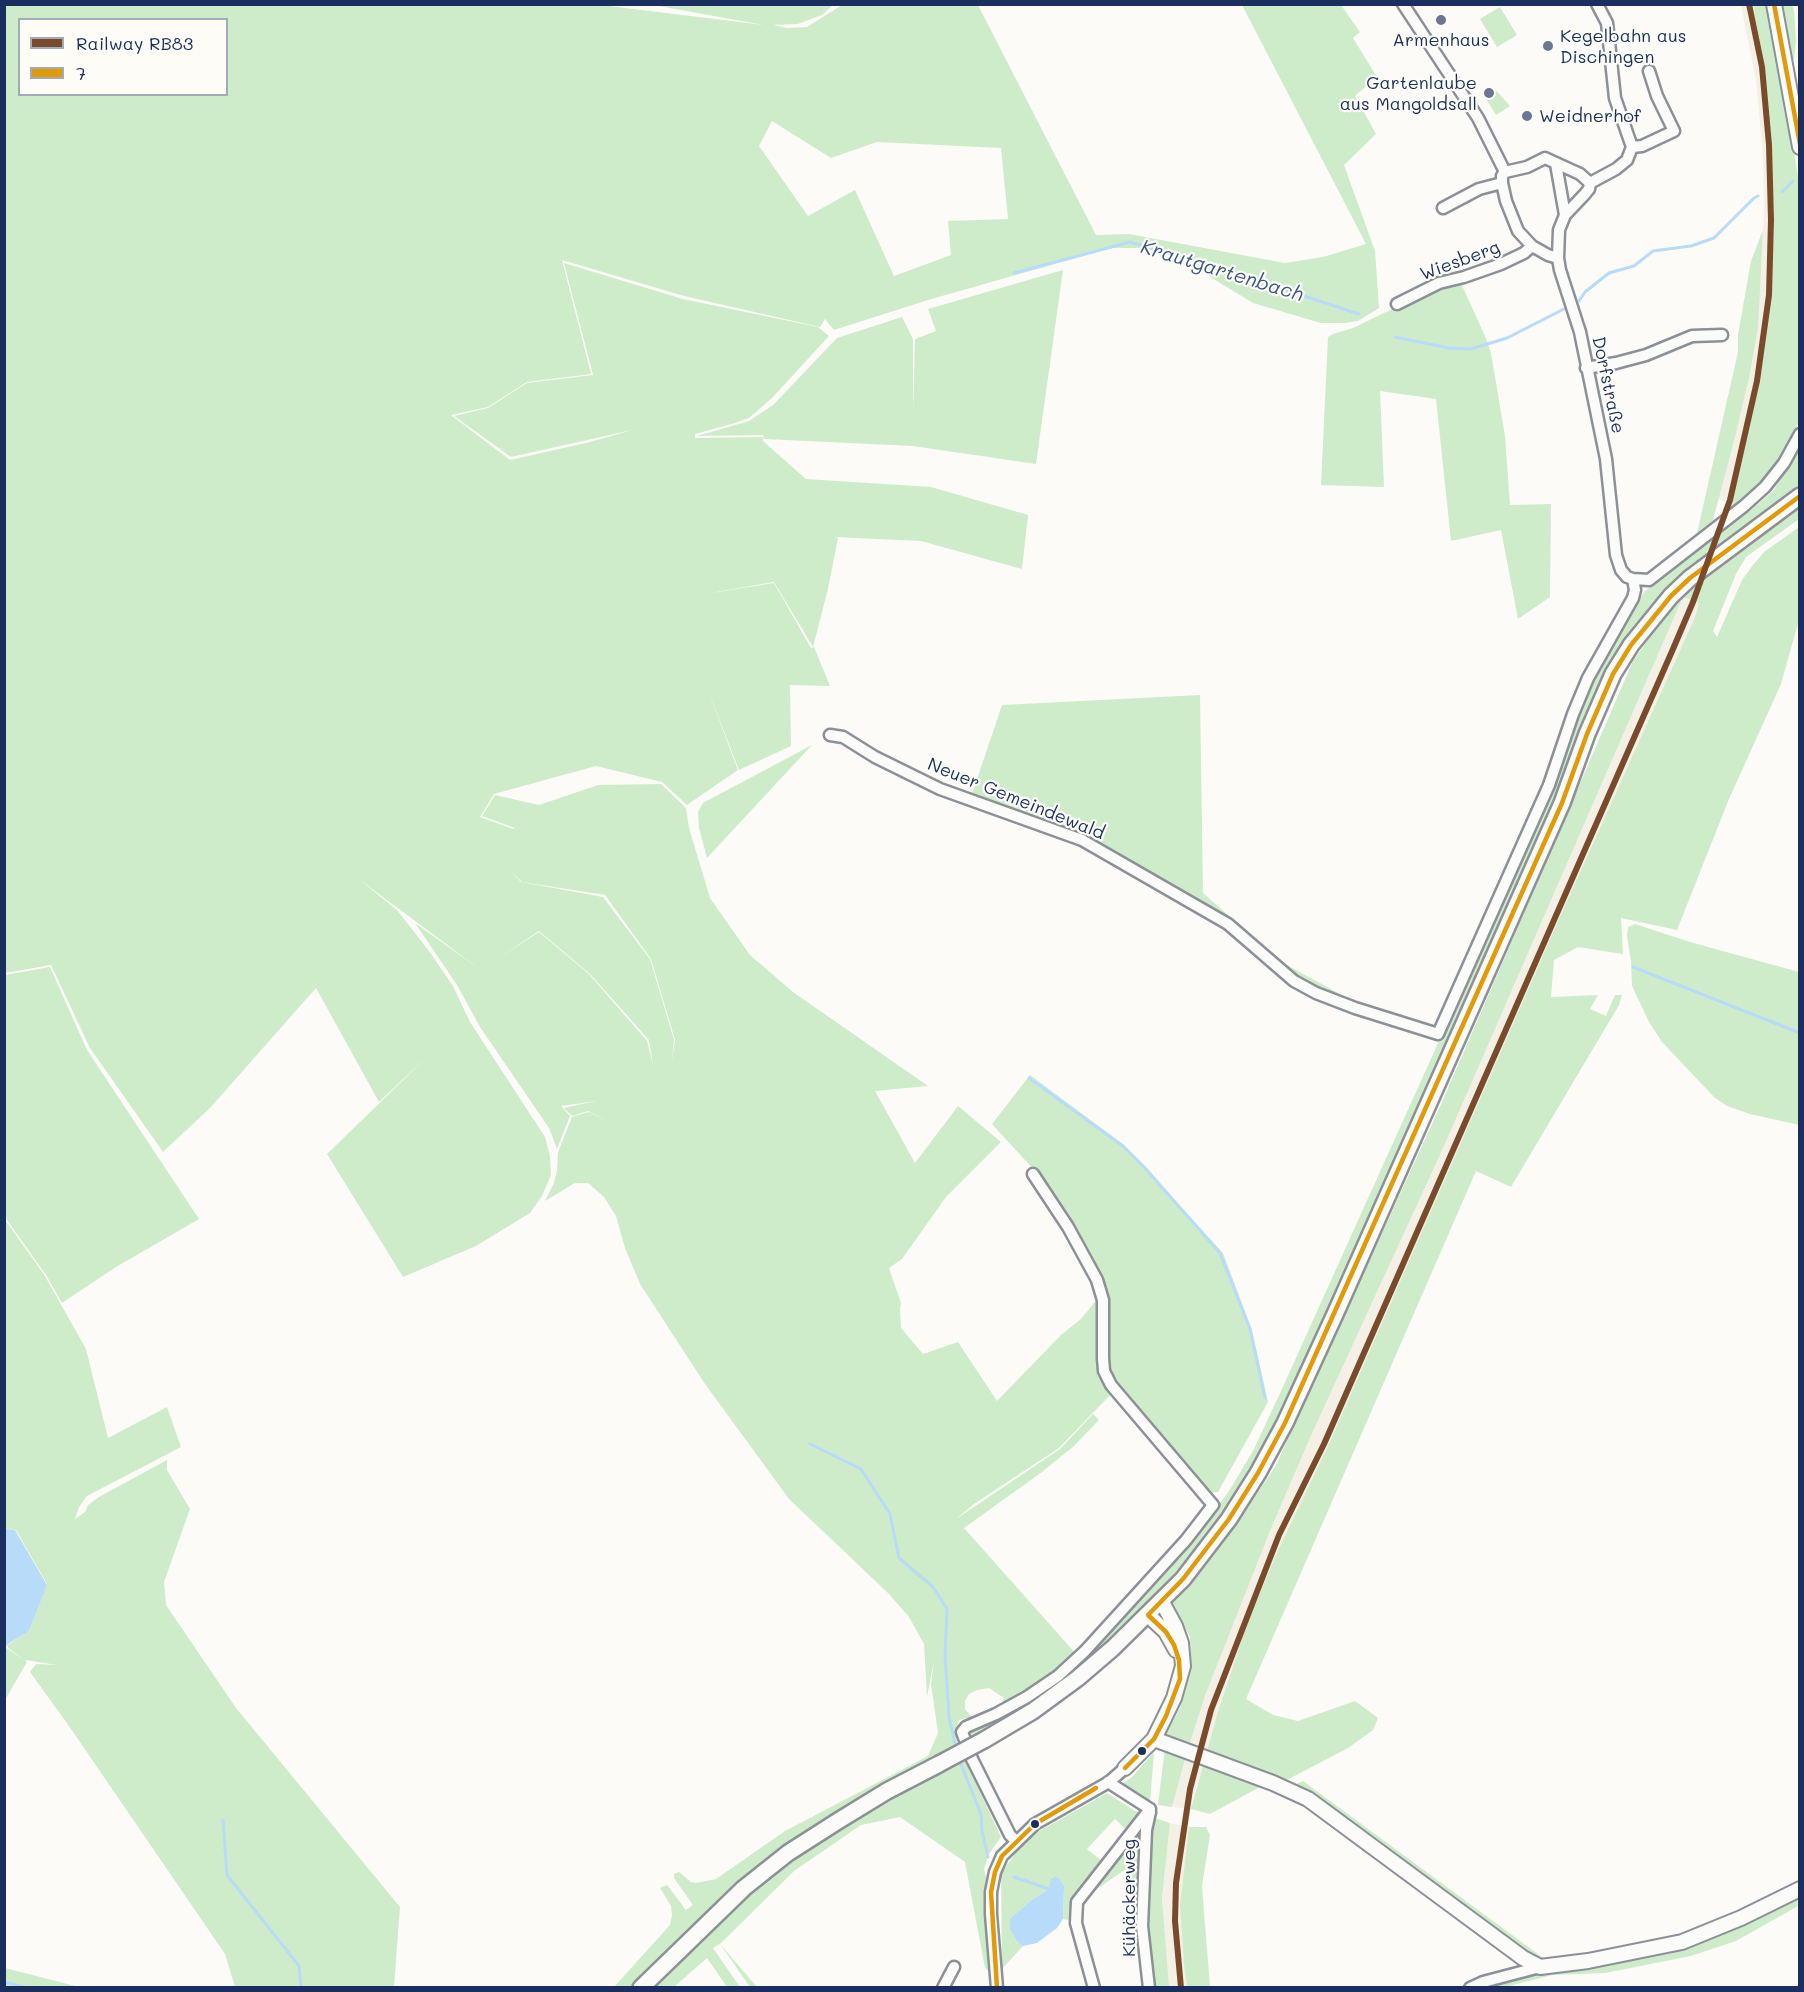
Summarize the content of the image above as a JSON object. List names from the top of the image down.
{
  "streets": {
    "street": [
      "Wiesberg",
      "Dorfstraße",
      "Neuer Gemeindewald",
      "Kühäckerweg"
    ]
  },
  "crossings": [
    ["Dorfstraße", "Neuer Gemeindewald"]
  ],
  "water": ["Krautgartenbach"],
  "places": [
    "Armenhaus",
    "Kegelbahn aus Dischingen",
    "Gartenlaube aus Mangoldsall",
    "Weidnerhof"
  ],
  "lines": ["rail line RB83", "transit line 7"],
  "legend": ["Railway RB83", "7"]
}
